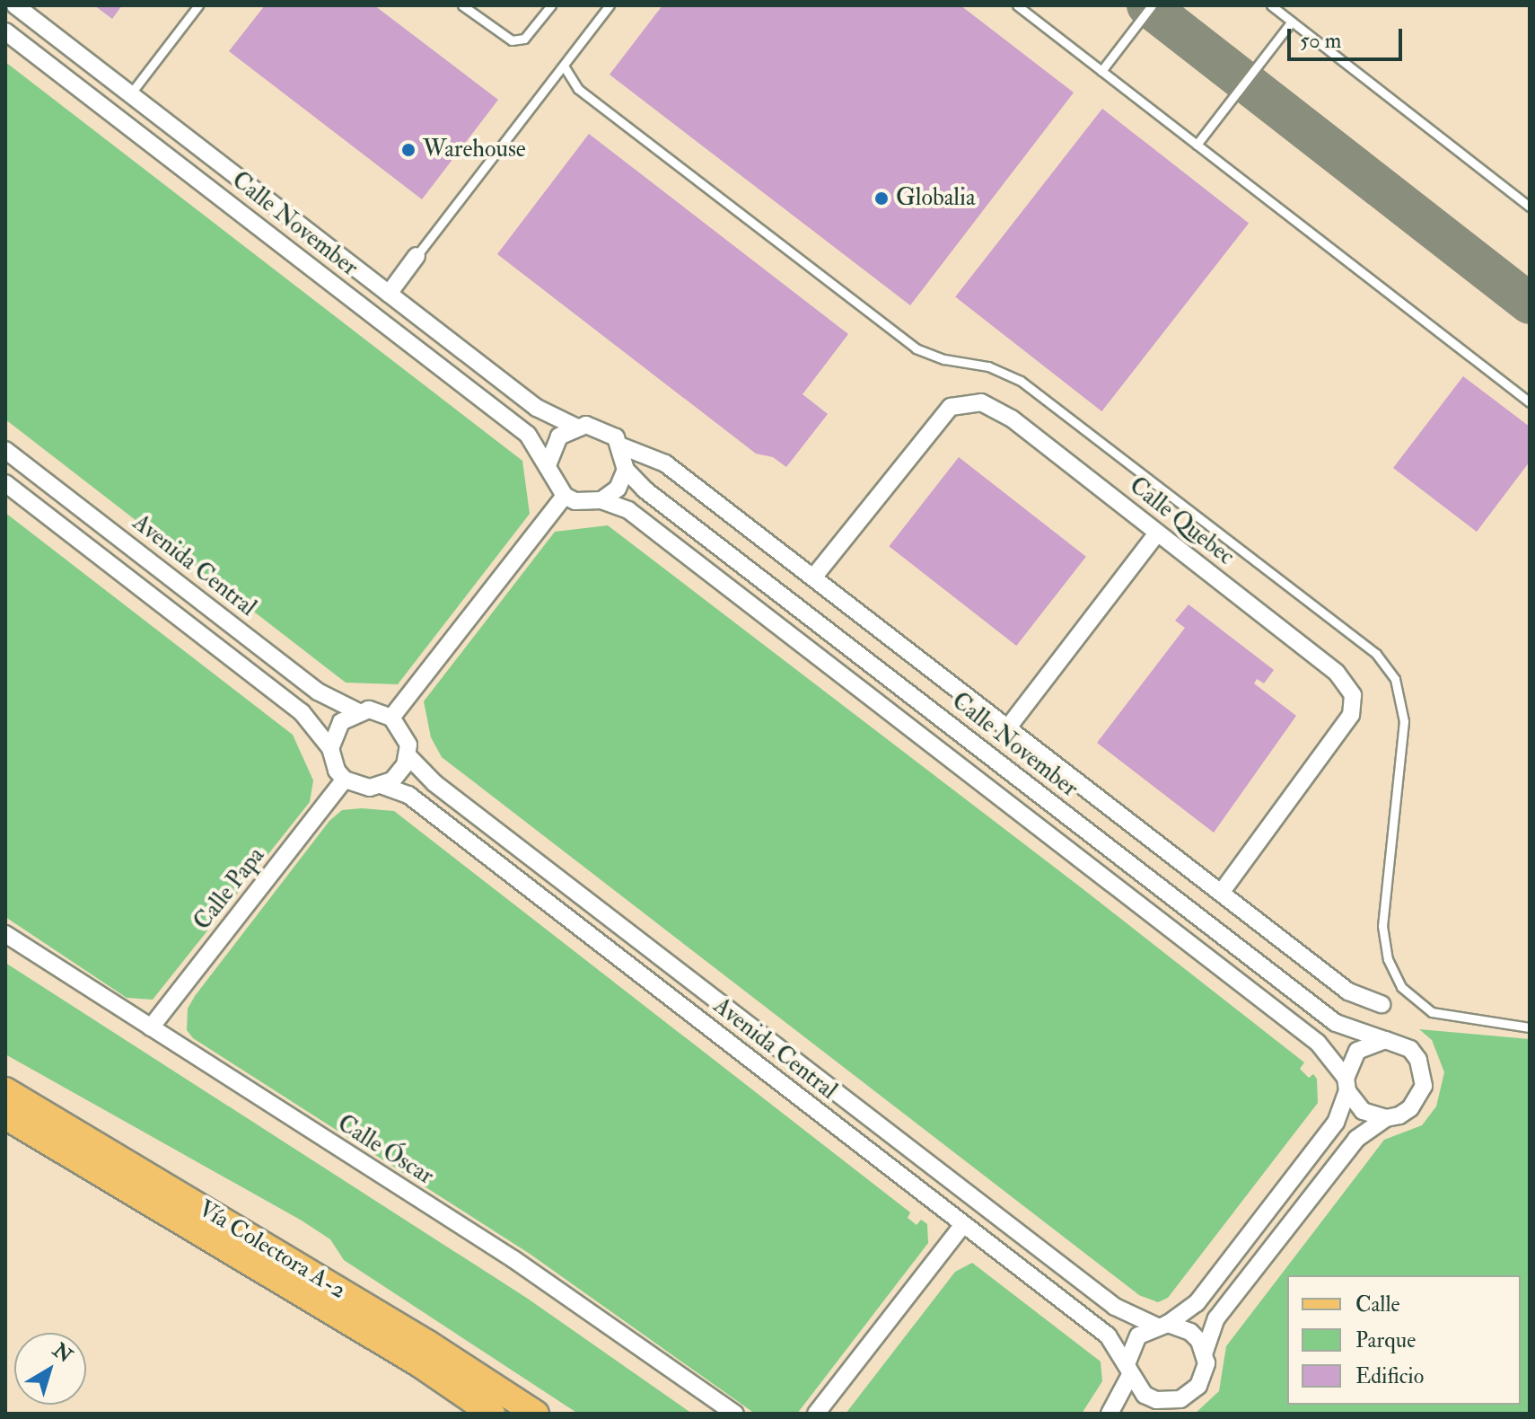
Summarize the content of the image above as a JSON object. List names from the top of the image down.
{
  "streets": {
    "main road": ["Vía Colectora A-2"],
    "street": [
      "Calle November",
      "Calle Quebec",
      "Avenida Central",
      "Calle Papa",
      "Calle Óscar"
    ]
  },
  "crossings": [
    ["Calle November", "Calle Quebec"],
    ["Avenida Central", "Calle Papa"],
    ["Calle Papa", "Calle Óscar"]
  ],
  "places": ["Warehouse", "Globalia"],
  "legend": ["Calle", "Parque", "Edificio"],
  "scale_bar": "50 m",
  "north": "top right"
}
